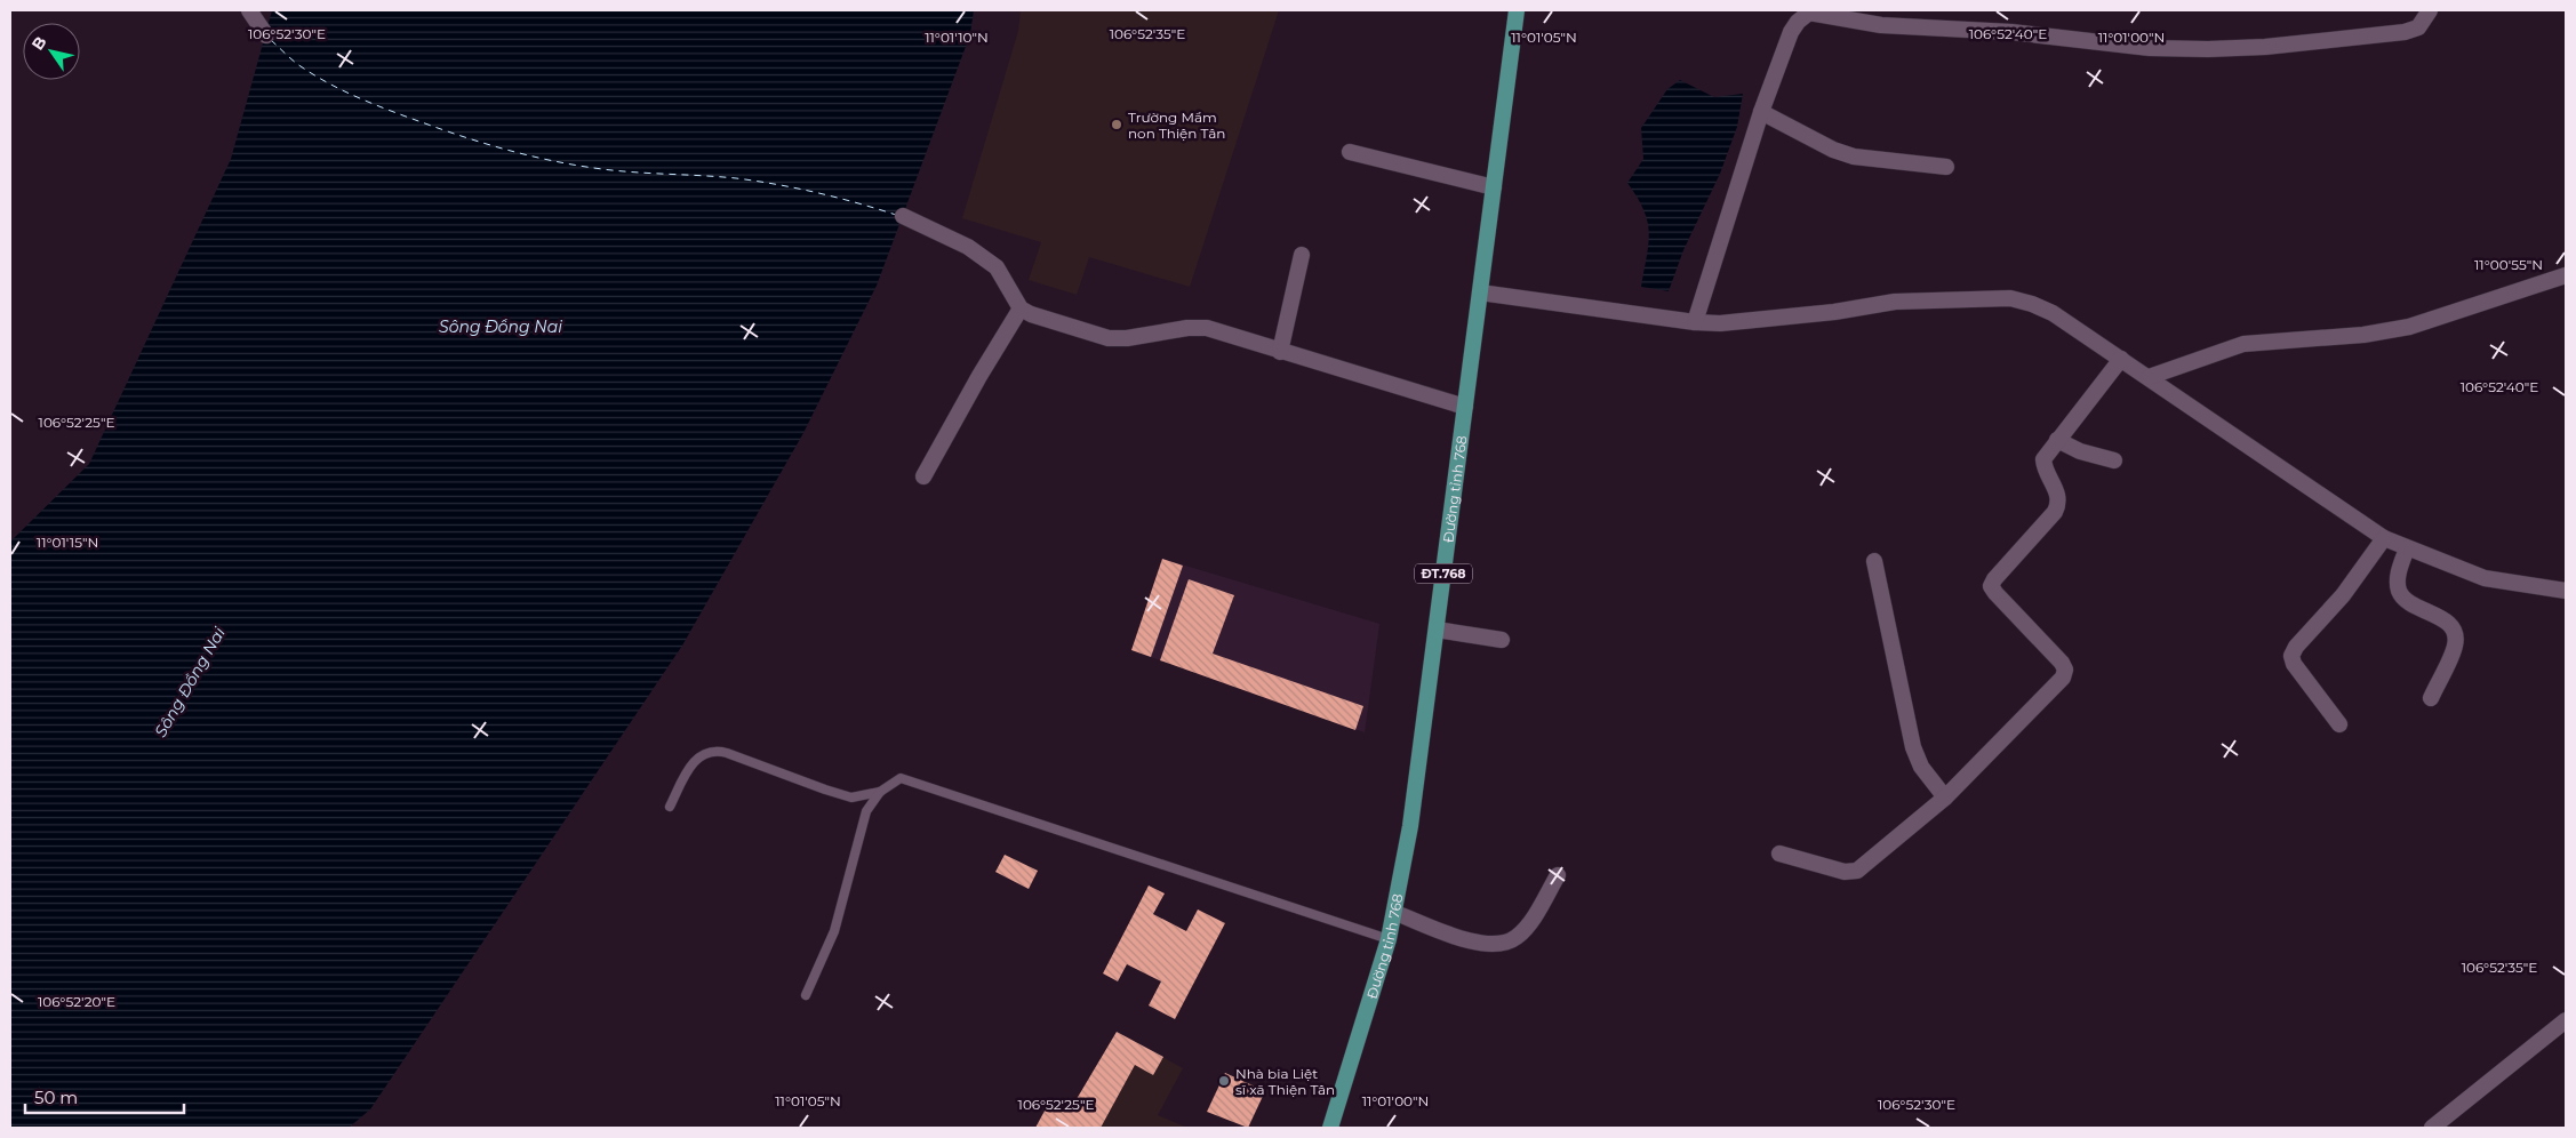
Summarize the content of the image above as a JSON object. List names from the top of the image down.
{
  "streets": {
    "main road": ["Đường tỉnh 768", "ĐT.768"]
  },
  "water": ["Sông Đồng Nai"],
  "places": ["Trường Mầm non Thiện Tân", "Nhà bia Liệt sĩ xã Thiện Tân"],
  "scale_bar": "50 m",
  "north": "top left",
  "coordinates": [
    "106°52'30\"E",
    "106°52'35\"E",
    "106°52'40\"E",
    "11°01'10\"N",
    "11°01'00\"N",
    "11°01'05\"N",
    "11°00'55\"N",
    "106°52'25\"E",
    "11°01'15\"N",
    "106°52'20\"E"
  ]
}
